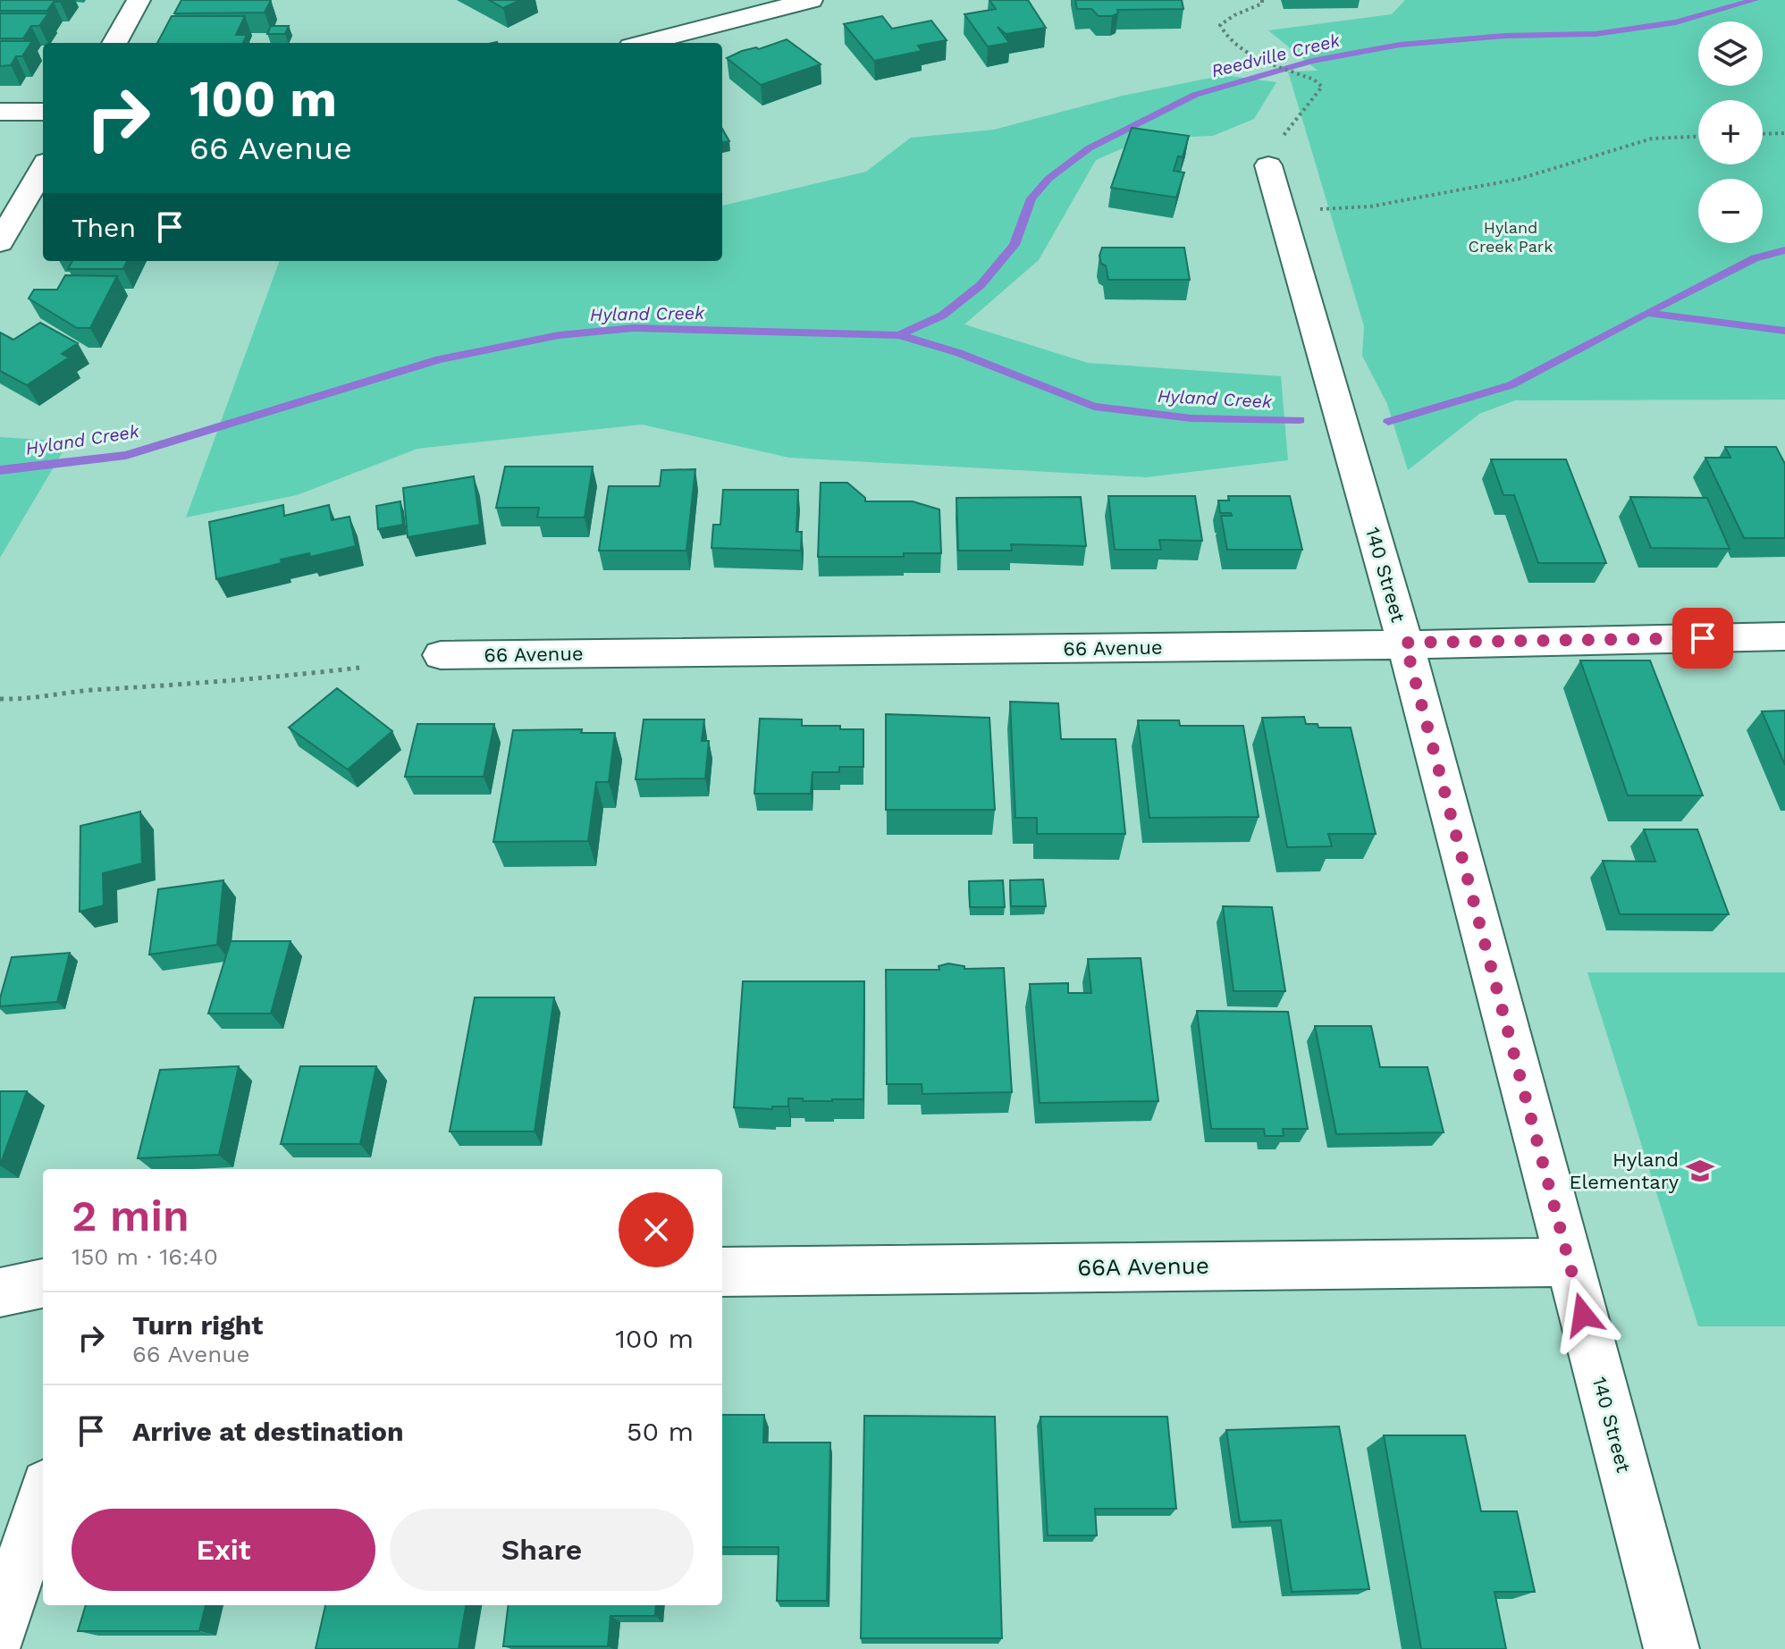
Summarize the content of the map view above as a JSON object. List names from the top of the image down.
{
  "streets": {
    "street": ["140 Street", "66 Avenue", "66A Avenue"]
  },
  "crossings": [
    ["140 Street", "66 Avenue"],
    ["140 Street", "66A Avenue"]
  ],
  "water": ["Reedville Creek", "Hyland Creek"],
  "parks": ["Hyland Creek Park"],
  "places": {
    "school or university": ["Hyland Elementary"]
  },
  "page": {
    "map_buttons": ["+", "−"],
    "turn": ["100 m", "66 Avenue"],
    "then": "Then",
    "heading": ["2 min", "150 m · 16:40"],
    "list": [
      {
        "name": "Turn right",
        "note": "66 Avenue",
        "value": "100 m"
      },
      {
        "name": "Arrive at destination",
        "value": "50 m"
      }
    ],
    "buttons": ["Exit", "Share"]
  }
}
